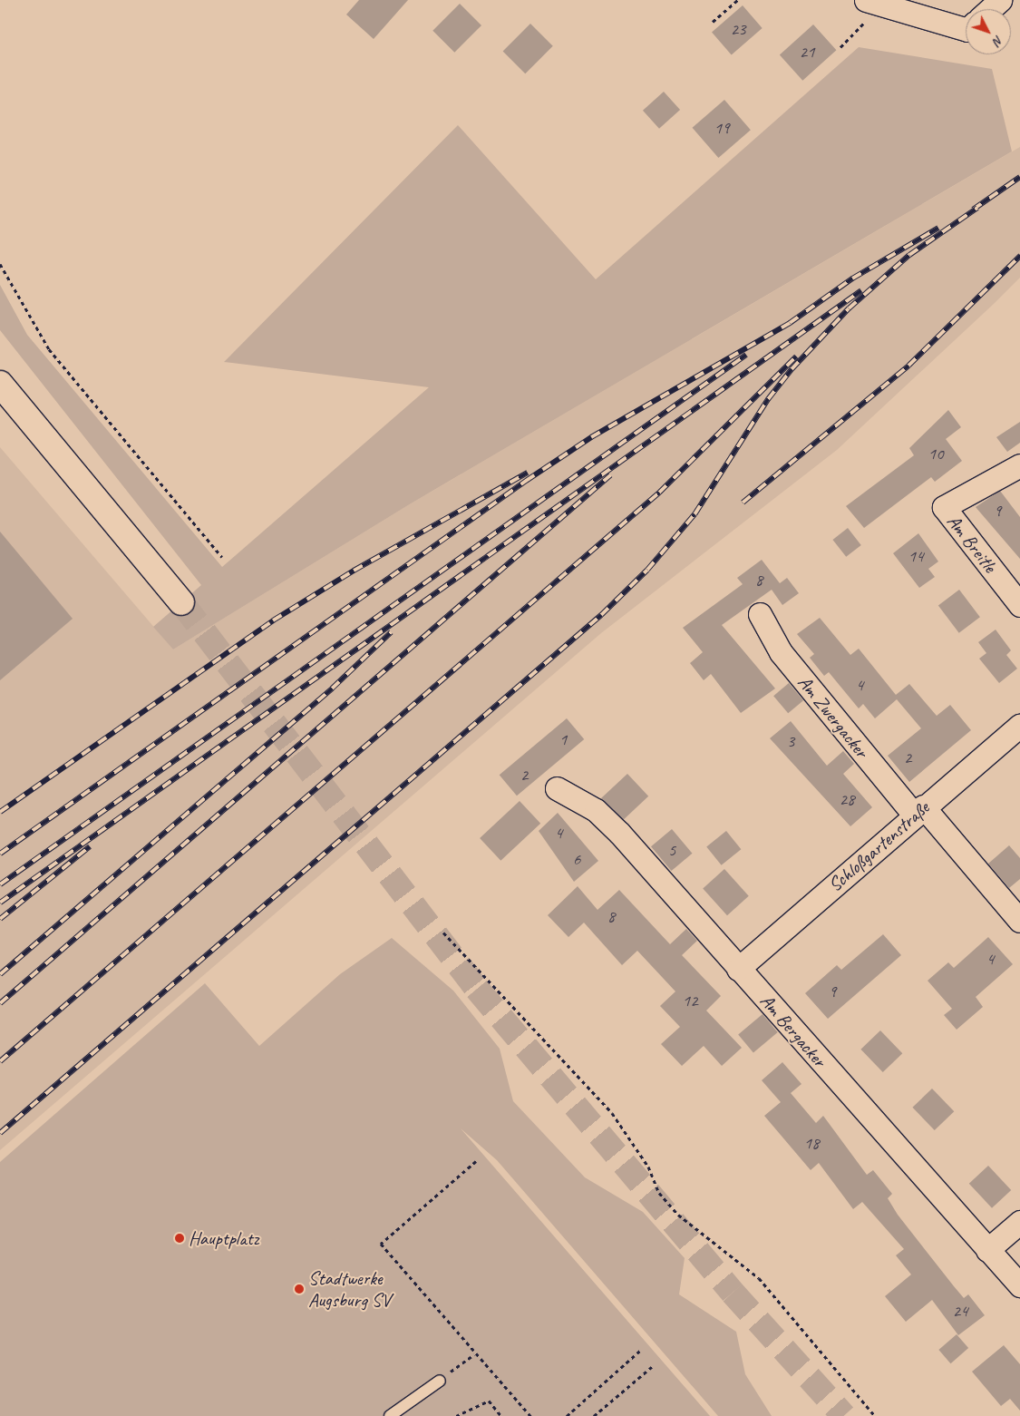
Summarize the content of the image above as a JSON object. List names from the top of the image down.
{
  "streets": {
    "street": [
      "Am Breitle",
      "Am Zwergacker",
      "Schloßgartenstraße",
      "Am Bergacker"
    ]
  },
  "crossings": [
    ["Am Zwergacker", "Schloßgartenstraße"],
    ["Schloßgartenstraße", "Am Bergacker"]
  ],
  "places": ["Hauptplatz", "Stadtwerke Augsburg SV"],
  "house_numbers": [
    "23",
    "21",
    "19",
    "10",
    "9",
    "14",
    "8",
    "4",
    "1",
    "3",
    "2",
    "2",
    "28",
    "4",
    "5",
    "6",
    "8",
    "4",
    "9",
    "12",
    "18",
    "24"
  ],
  "north": "bottom right"
}
